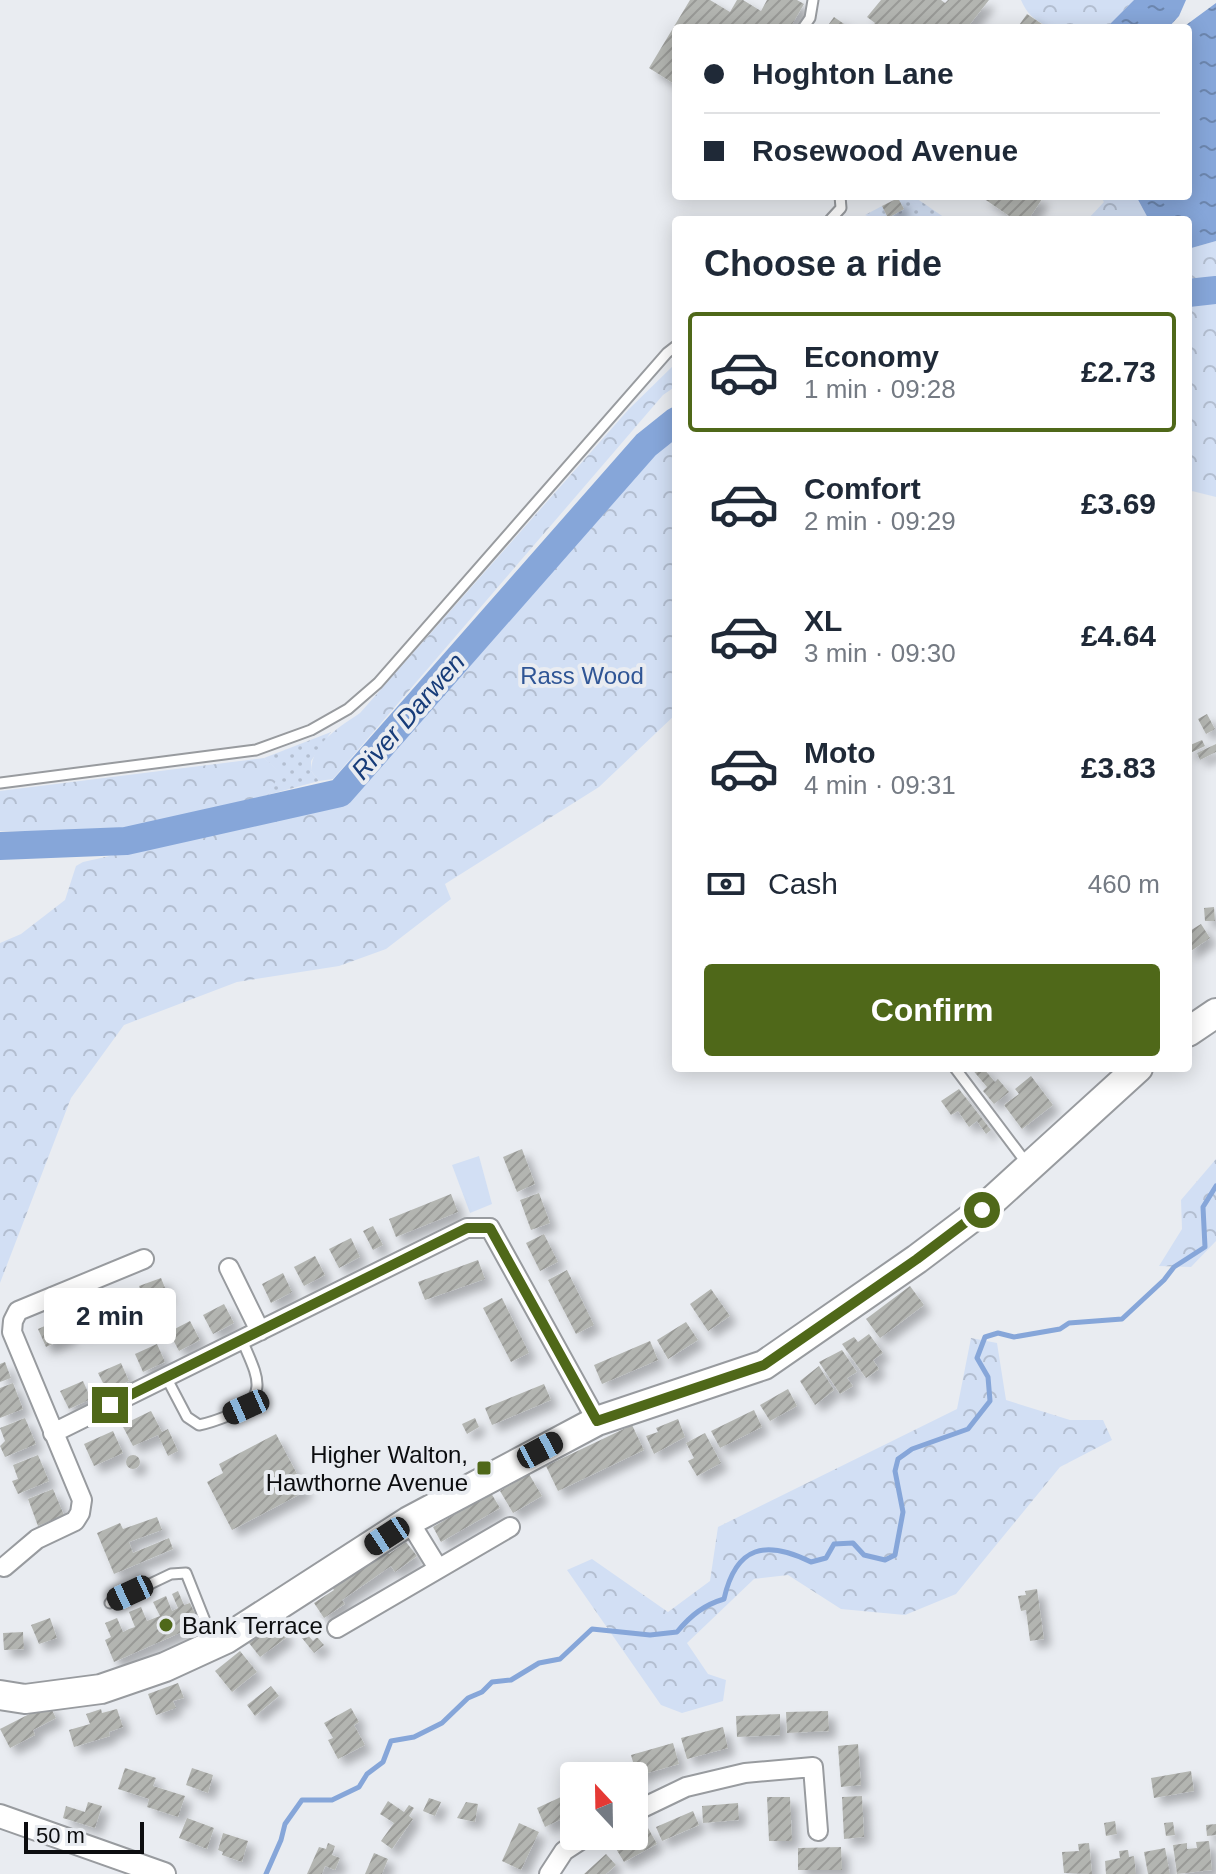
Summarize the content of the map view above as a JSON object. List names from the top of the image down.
{
  "water": ["River Darwen"],
  "parks": ["Rass Wood"],
  "places": {
    "transit": ["Higher Walton, Hawthorne Avenue"],
    "other": ["Bank Terrace"]
  },
  "scale_bar": "50 m",
  "north": "top",
  "page": {
    "banner": ["Hoghton Lane", "Rosewood Avenue"],
    "heading": "Choose a ride",
    "list": [
      {
        "name": "Economy",
        "note": "1 min · 09:28",
        "value": "£2.73"
      },
      {
        "name": "Comfort",
        "note": "2 min · 09:29",
        "value": "£3.69"
      },
      {
        "name": "XL",
        "note": "3 min · 09:30",
        "value": "£4.64"
      },
      {
        "name": "Moto",
        "note": "4 min · 09:31",
        "value": "£3.83"
      }
    ],
    "pay": ["Cash", "460 m"],
    "buttons": "Confirm",
    "bubble": "2 min",
    "scale": "50 m"
  }
}
